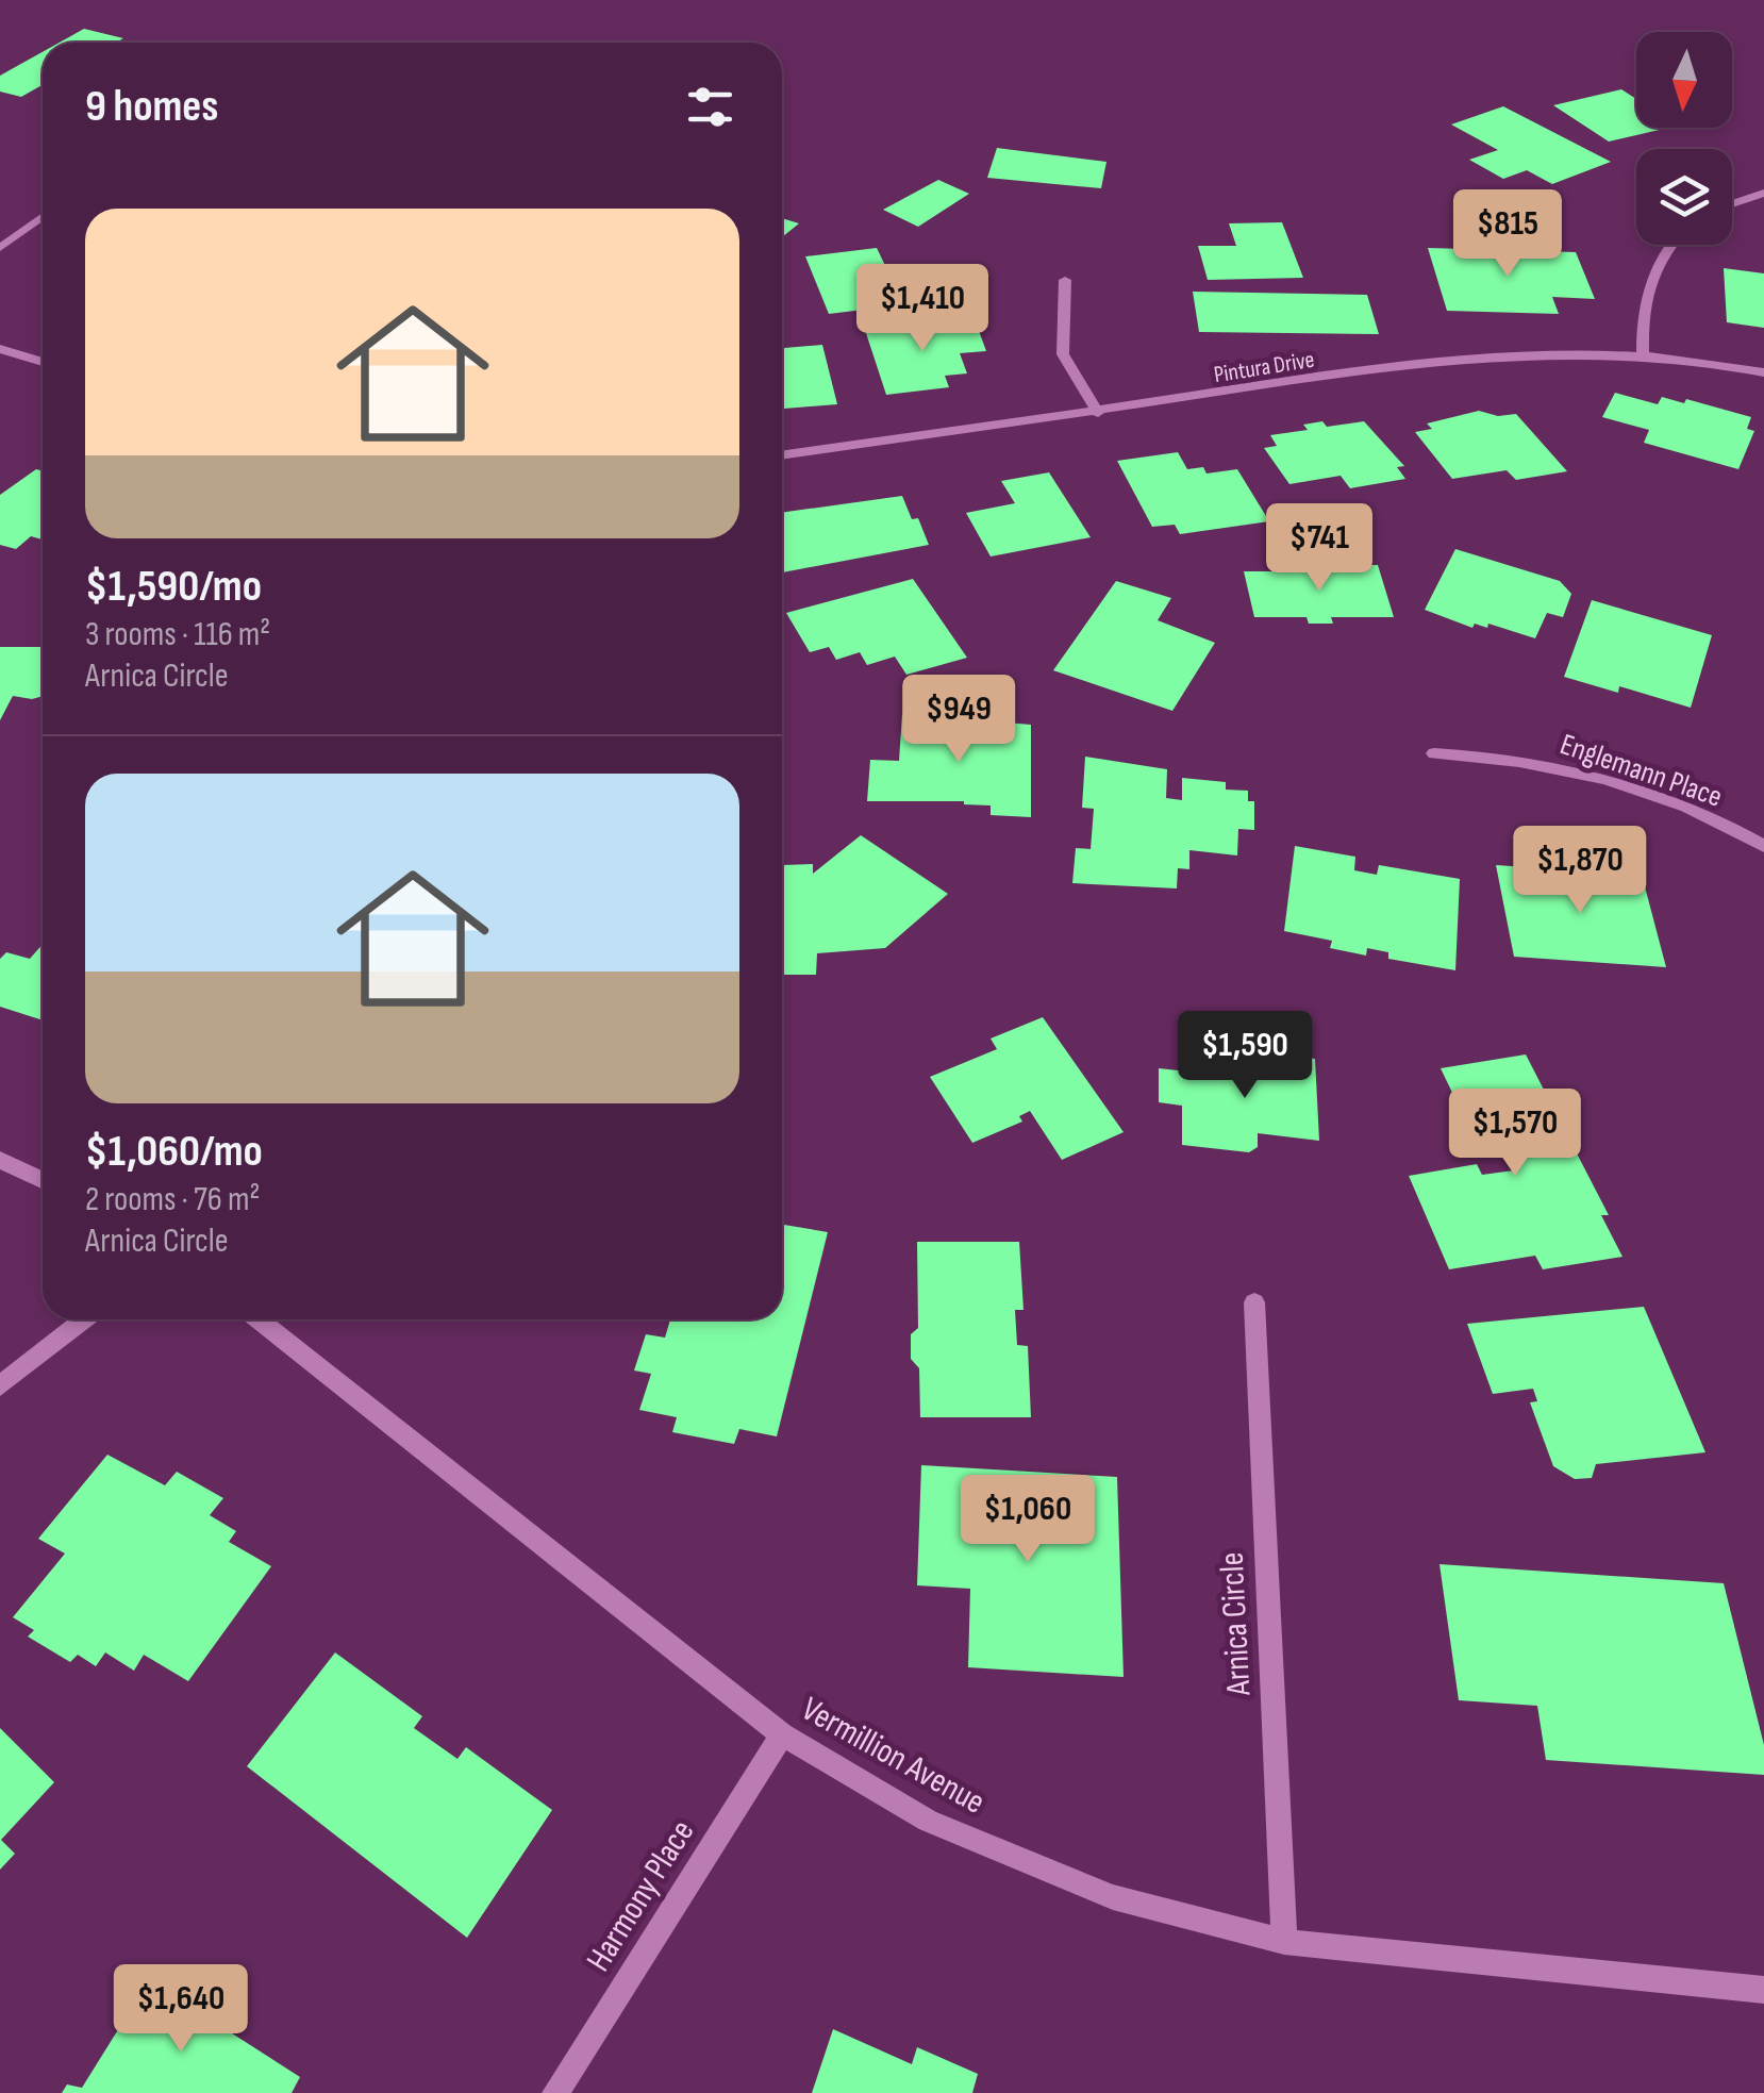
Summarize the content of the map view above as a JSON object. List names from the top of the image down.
{
  "streets": {
    "street": [
      "Pintura Drive",
      "Englemann Place",
      "Arnica Circle",
      "Vermillion Avenue",
      "Harmony Place"
    ]
  },
  "crossings": [
    ["Arnica Circle", "Vermillion Avenue"],
    ["Vermillion Avenue", "Harmony Place"]
  ],
  "north": "bottom",
  "page": {
    "heading": "9 homes",
    "list": [
      {
        "name": "$1,590/mo",
        "note": "3 rooms · 116 m² · Arnica Circle"
      },
      {
        "name": "$1,060/mo",
        "note": "2 rooms · 76 m² · Arnica Circle"
      }
    ],
    "price": [
      "$815",
      "$1,410",
      "$741",
      "$949",
      "$1,870",
      "$1,590",
      "$1,570",
      "$1,060",
      "$1,640"
    ]
  }
}
